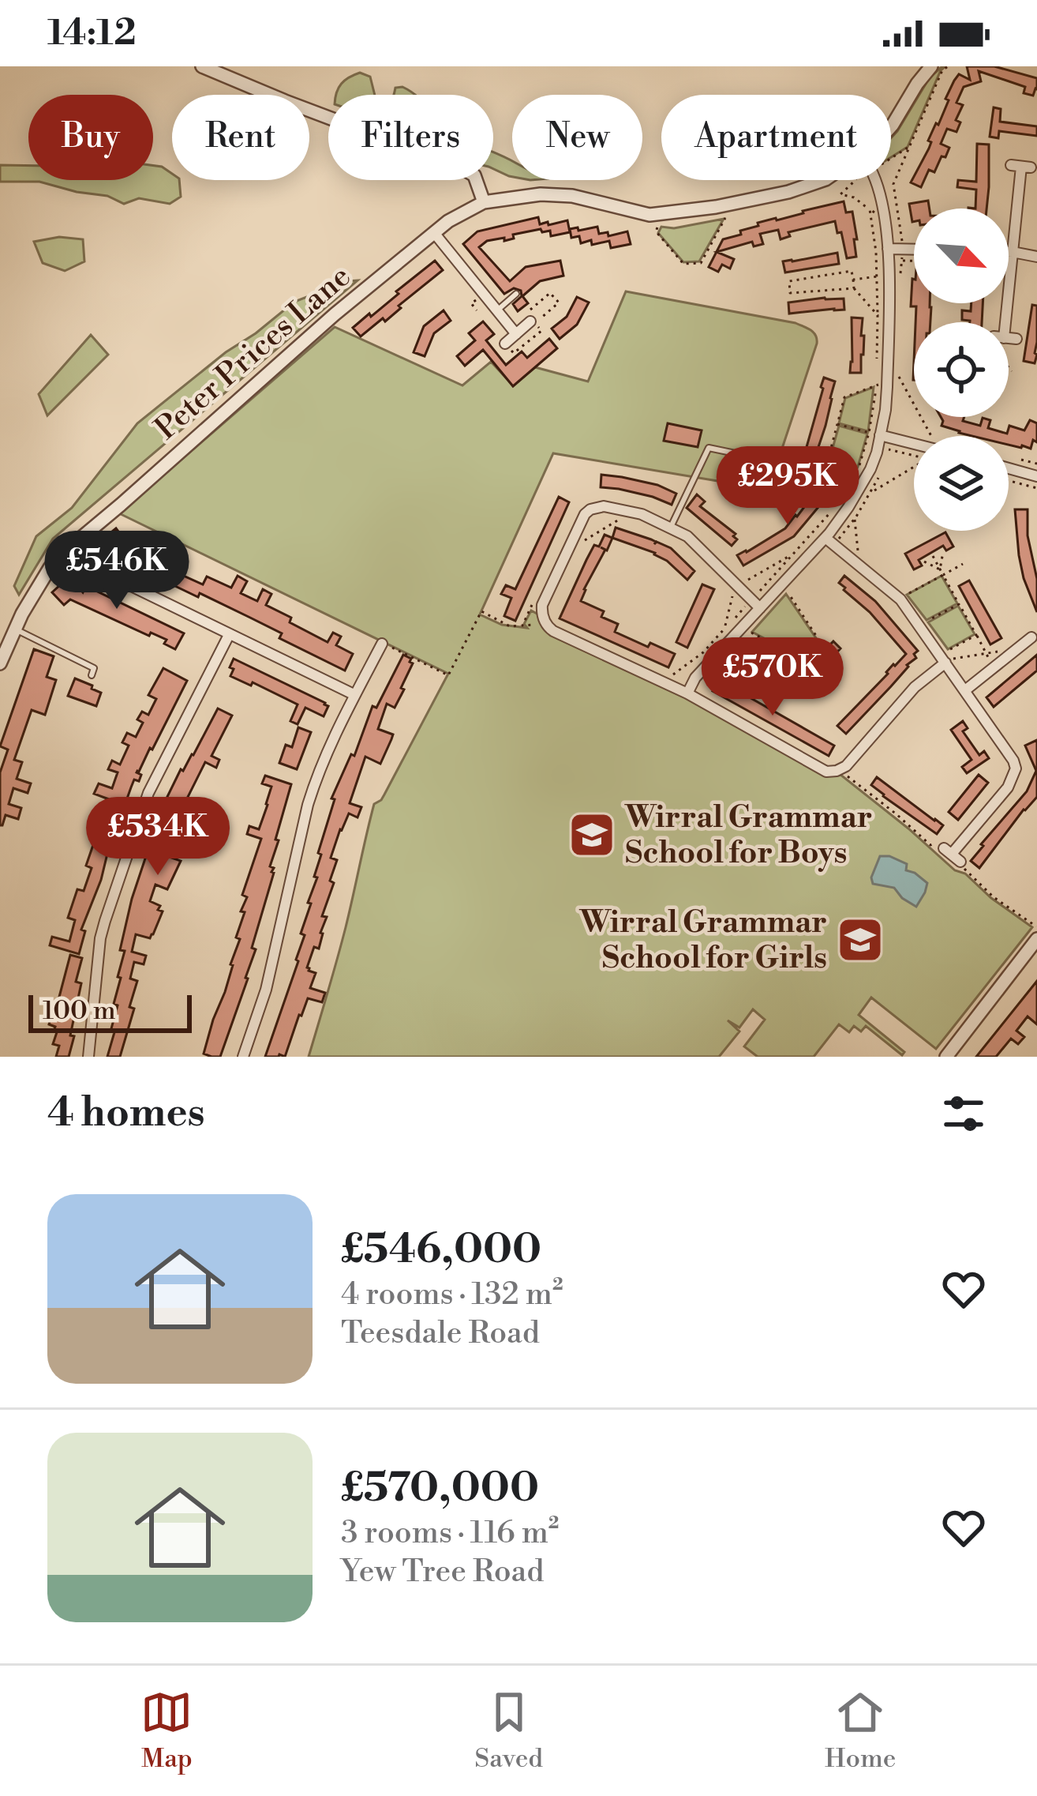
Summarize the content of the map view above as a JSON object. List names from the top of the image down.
{
  "streets": {
    "street": ["Peter Prices Lane"]
  },
  "places": {
    "school or university": ["Wirral Grammar School for Boys", "Wirral Grammar School for Girls"]
  },
  "scale_bar": "100 m",
  "north": "bottom right",
  "page": {
    "status": "14:12",
    "chip": [
      "Buy",
      "Rent",
      "Filters",
      "New",
      "Apartment"
    ],
    "price": [
      "£295K",
      "£546K",
      "£570K",
      "£534K"
    ],
    "scale": "100 m",
    "heading": "4 homes",
    "list": [
      {
        "name": "£546,000",
        "note": "4 rooms · 132 m² · Teesdale Road"
      },
      {
        "name": "£570,000",
        "note": "3 rooms · 116 m² · Yew Tree Road"
      }
    ],
    "tabs": ["Map", "Saved", "Home"]
  }
}
